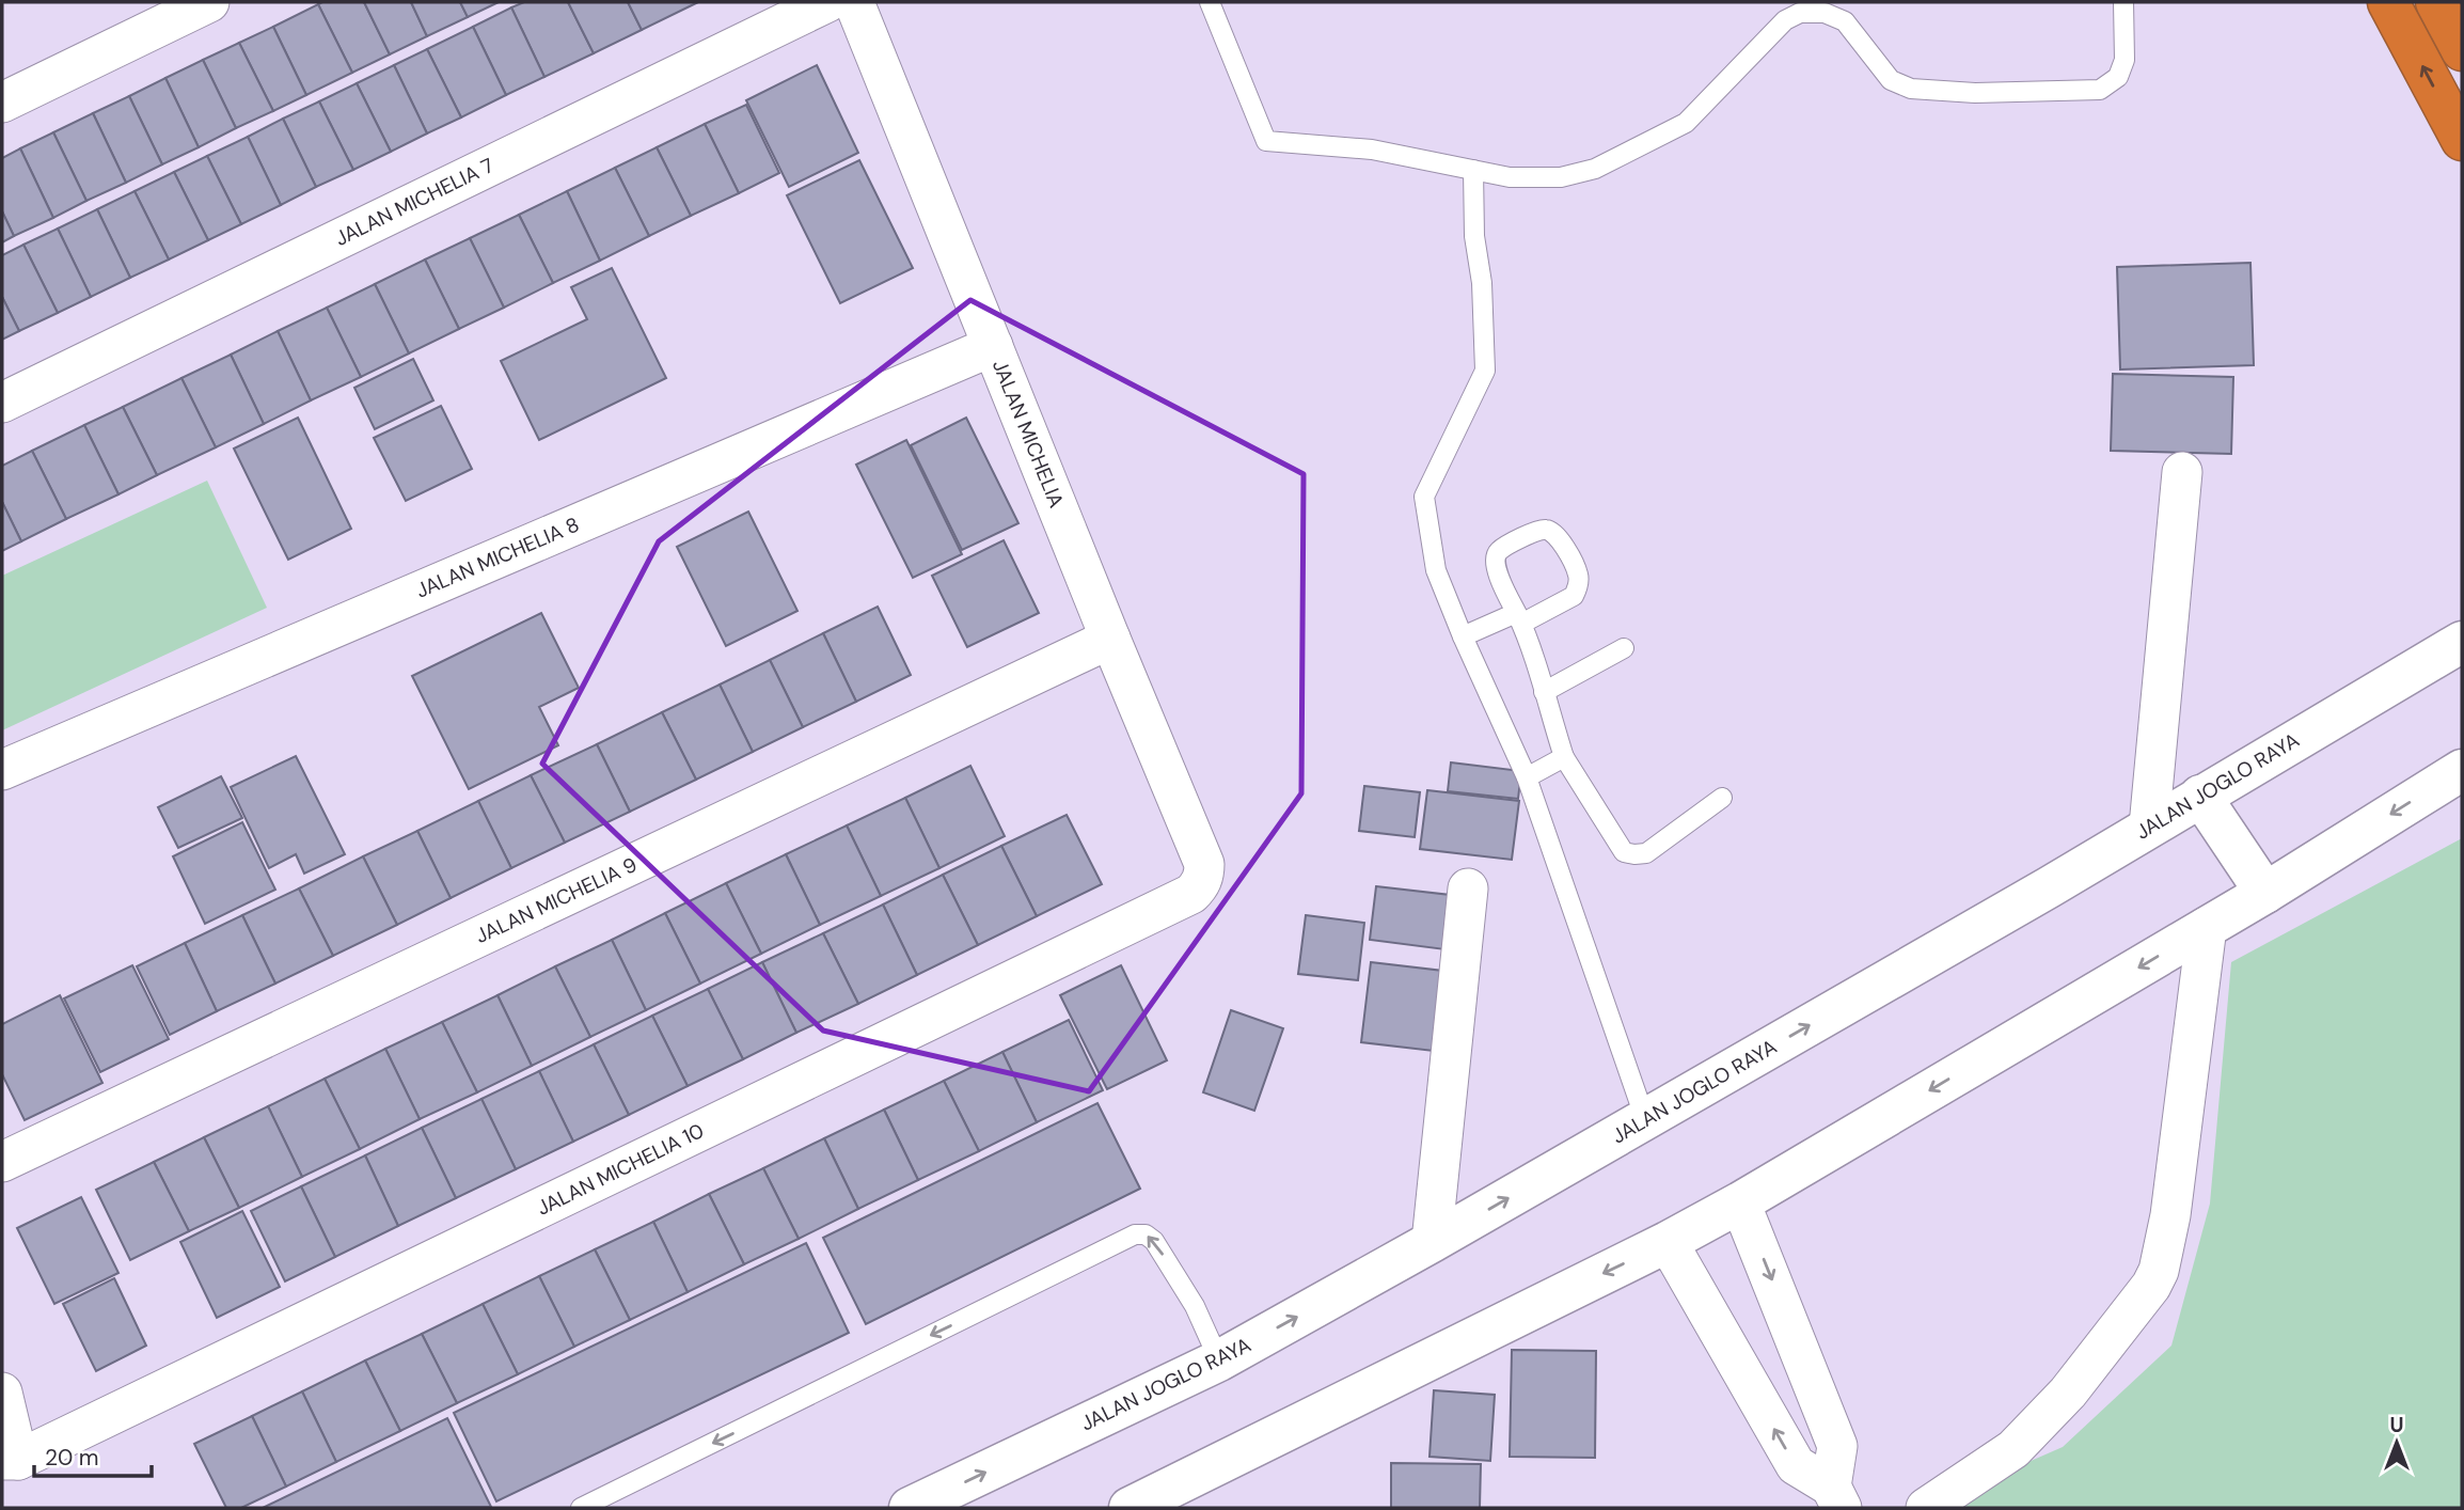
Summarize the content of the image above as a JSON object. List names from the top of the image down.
{
  "streets": {
    "main road": ["JALAN JOGLO RAYA"],
    "street": [
      "JALAN MICHELIA 7",
      "JALAN MICHELIA",
      "JALAN MICHELIA 8",
      "JALAN MICHELIA 9",
      "JALAN MICHELIA 10"
    ]
  },
  "crossings": [
    ["JALAN MICHELIA", "JALAN MICHELIA 8"],
    ["JALAN MICHELIA", "JALAN MICHELIA 9"],
    ["JALAN MICHELIA", "JALAN MICHELIA 10"]
  ],
  "scale_bar": "20 m",
  "north": "top"
}
